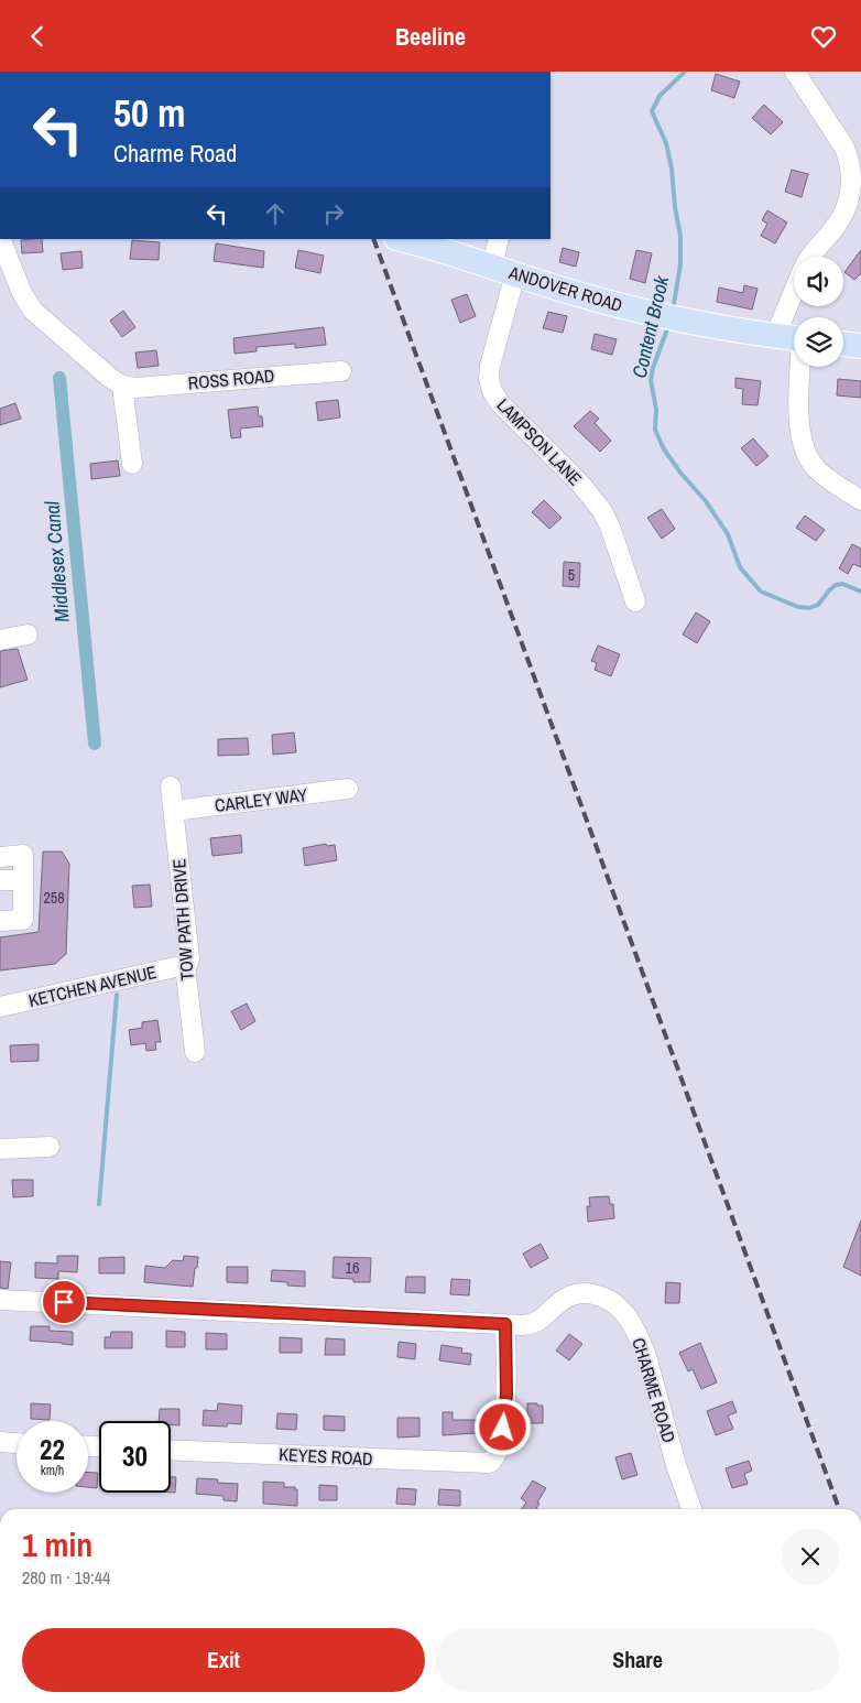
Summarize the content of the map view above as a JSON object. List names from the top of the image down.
{
  "streets": {
    "main road": ["ANDOVER ROAD"],
    "street": [
      "ROSS ROAD",
      "LAMPSON LANE",
      "CARLEY WAY",
      "TOW PATH DRIVE",
      "KETCHEN AVENUE",
      "CHARME ROAD",
      "KEYES ROAD"
    ]
  },
  "crossings": [
    ["ANDOVER ROAD", "LAMPSON LANE"],
    ["CARLEY WAY", "TOW PATH DRIVE"],
    ["TOW PATH DRIVE", "KETCHEN AVENUE"],
    ["CHARME ROAD", "KEYES ROAD"]
  ],
  "water": ["Content Brook", "Middlesex Canal"],
  "house_numbers": ["5", "258", "16"],
  "page": {
    "header": "Beeline",
    "turn": ["50 m", "Charme Road"],
    "speed": "22 km/h",
    "limit": "30",
    "heading": ["1 min", "280 m · 19:44"],
    "buttons": ["Exit", "Share"]
  }
}
